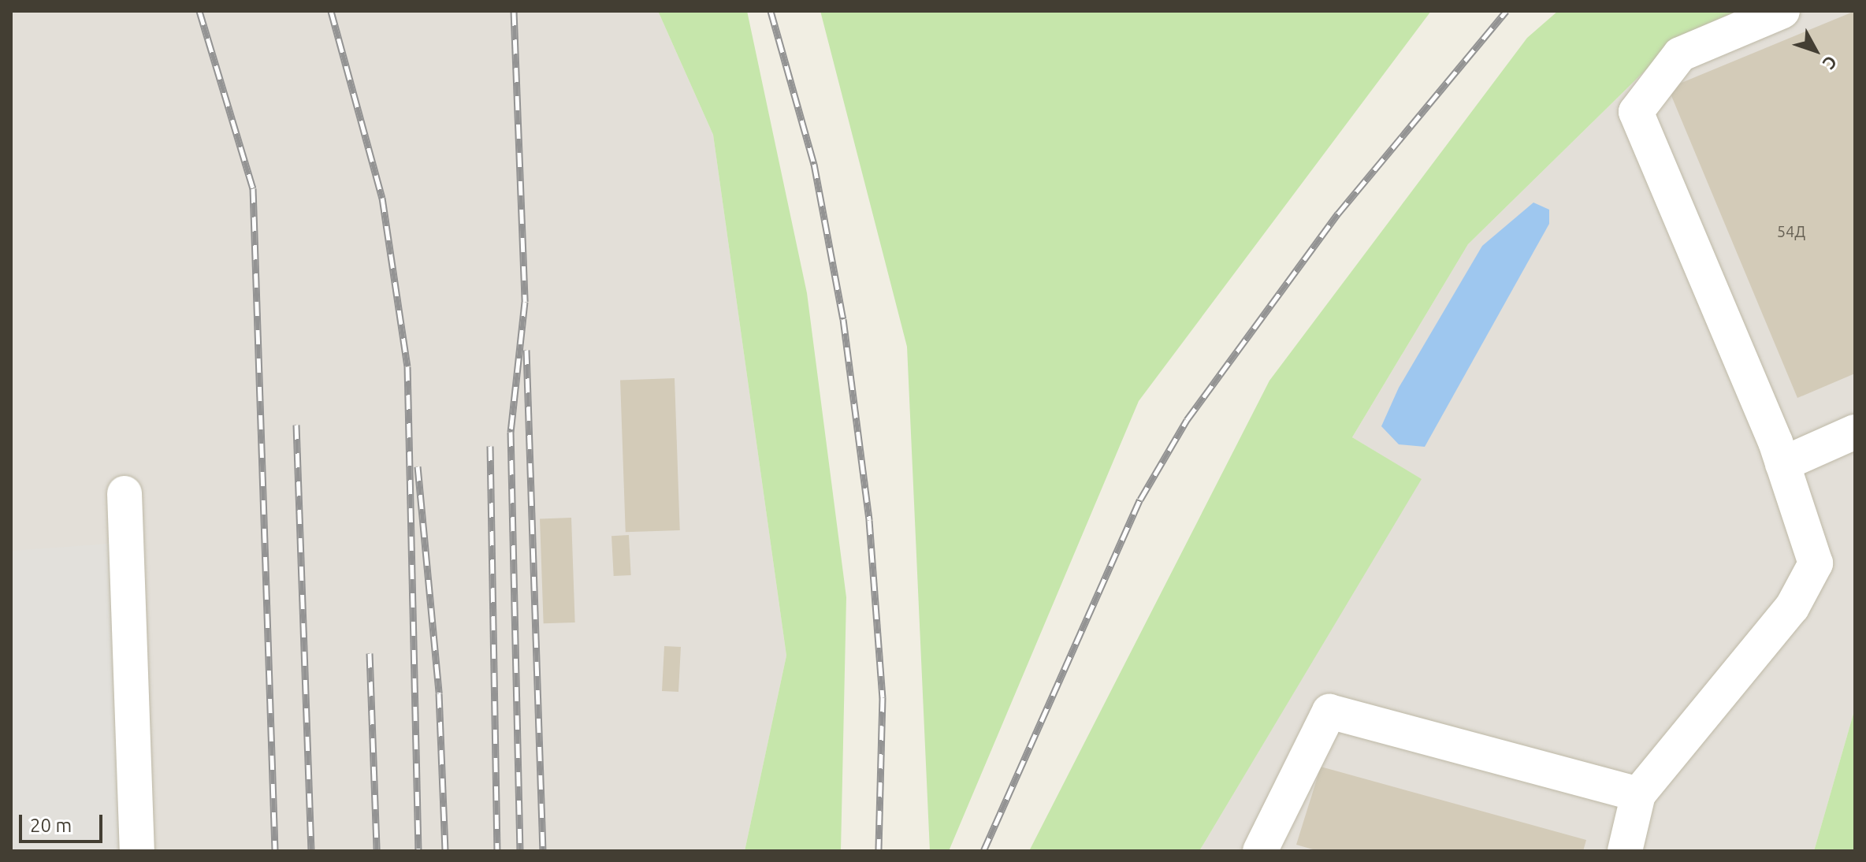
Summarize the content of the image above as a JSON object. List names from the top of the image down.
{
  "house_numbers": ["54Д"],
  "scale_bar": "20 m",
  "north": "bottom right"
}
